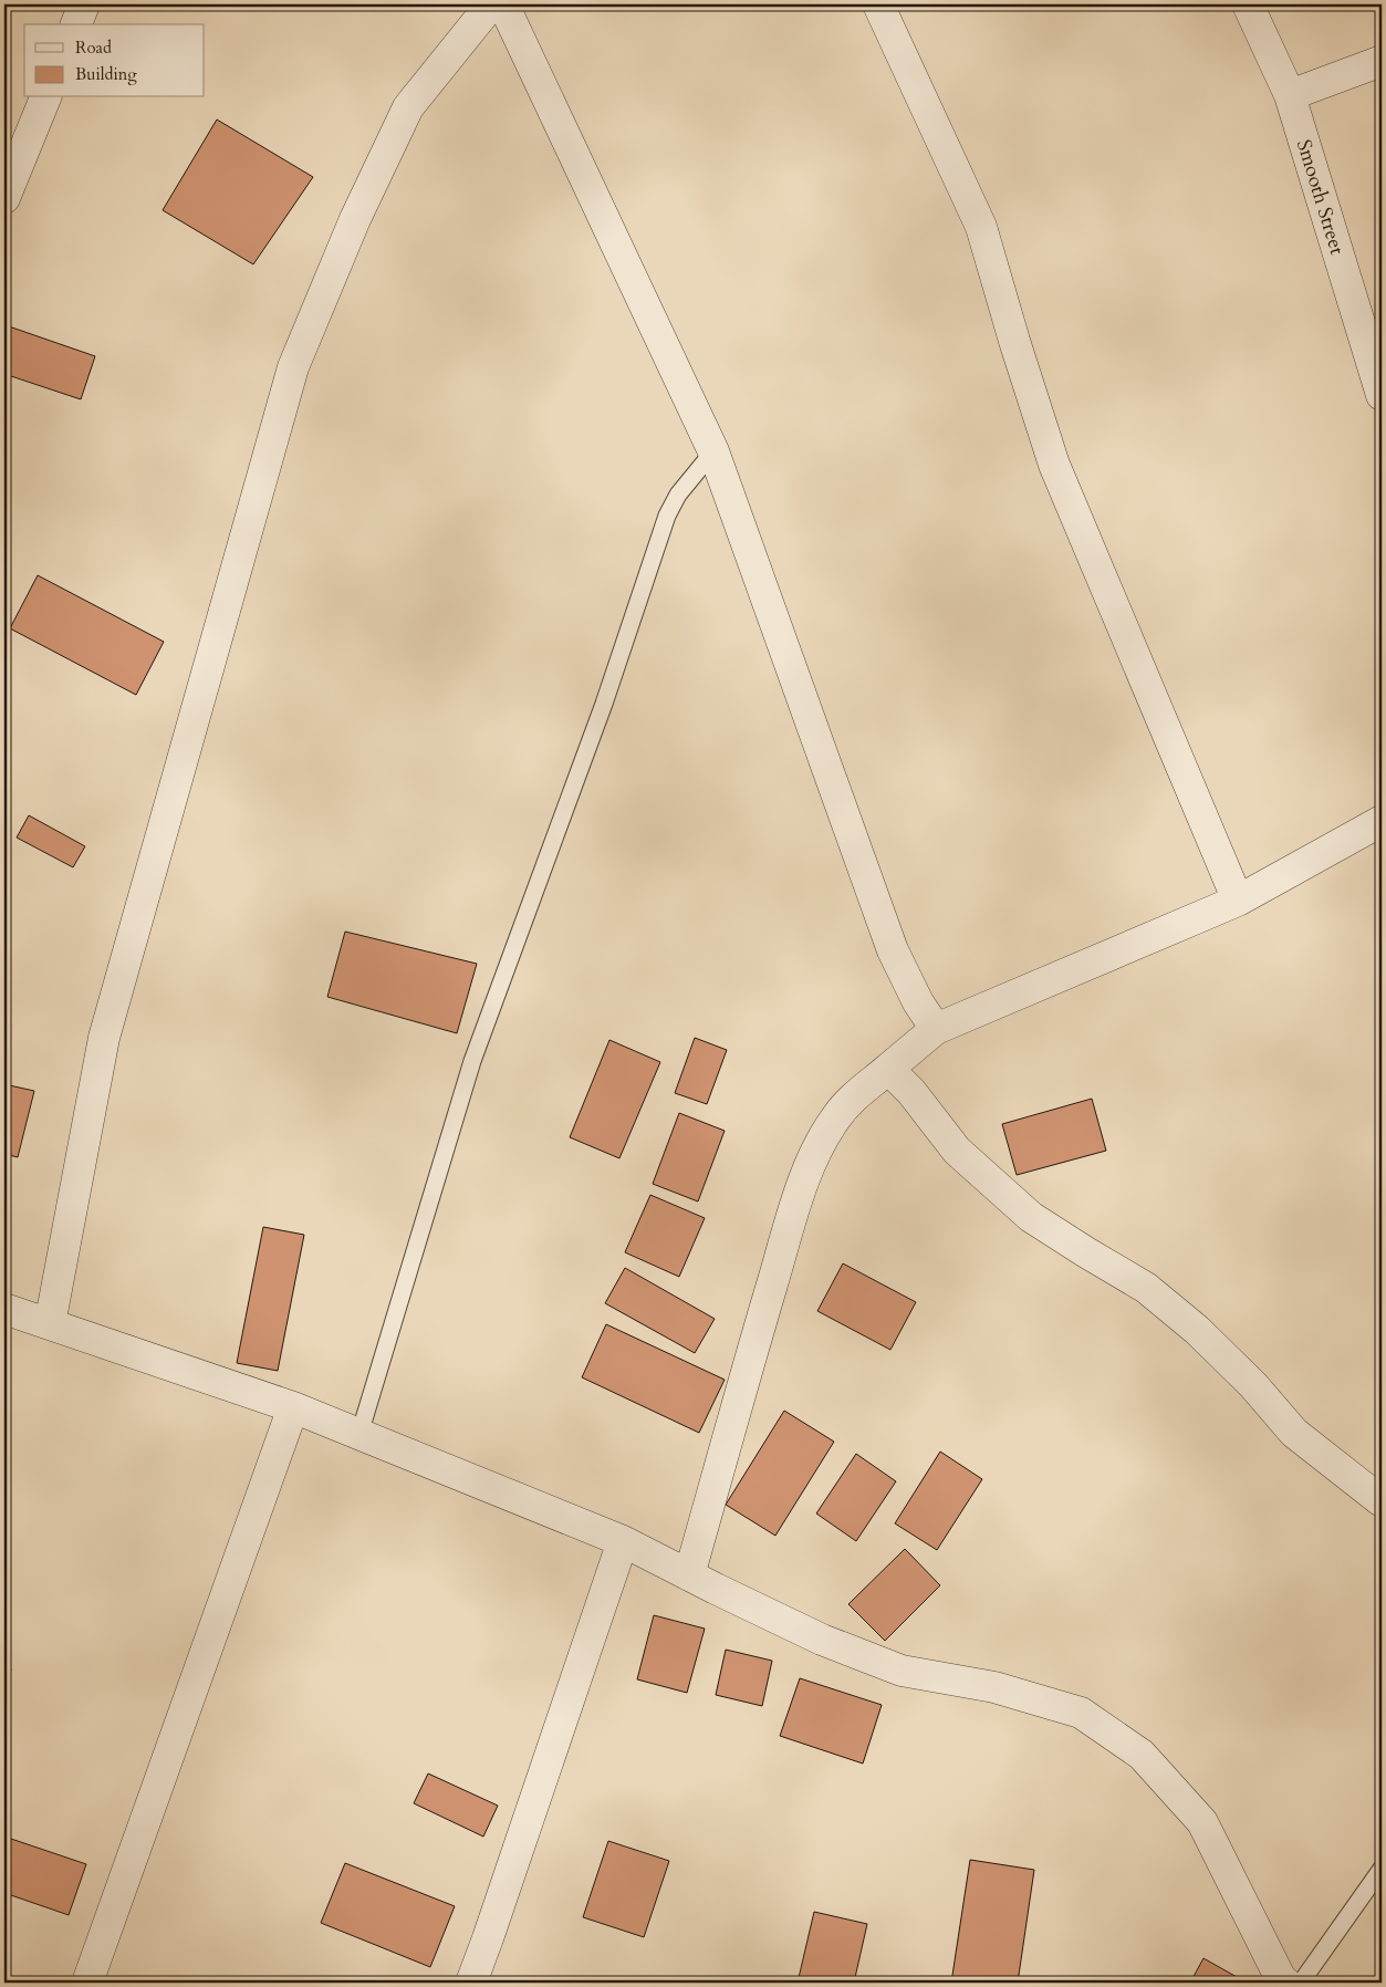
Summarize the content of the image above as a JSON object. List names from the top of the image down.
{
  "streets": {
    "street": ["Smooth Street"]
  },
  "legend": ["Road", "Building"]
}
